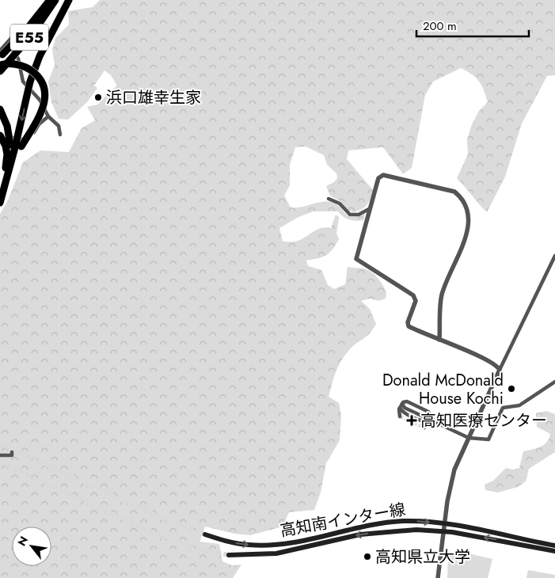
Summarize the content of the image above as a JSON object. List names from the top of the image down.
{
  "streets": {
    "highway": ["E55"],
    "main road": ["高知南インター線"]
  },
  "places": {
    "other": ["浜口雄幸生家", "Donald McDonald House Kochi", "高知県立大学"],
    "health": ["高知医療センター"]
  },
  "scale_bar": "200 m",
  "north": "top left"
}
